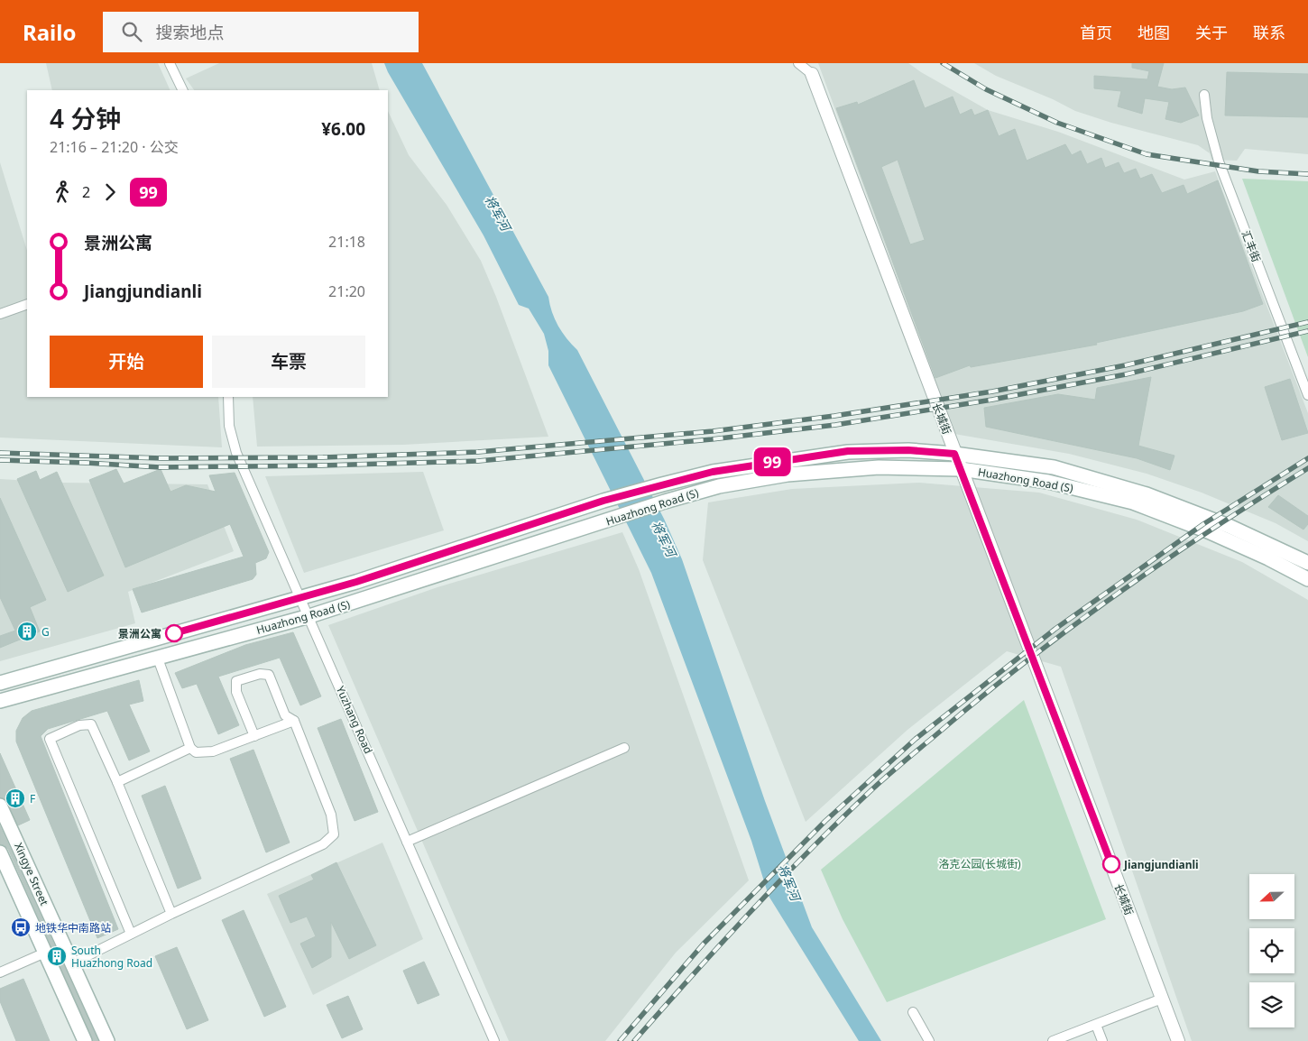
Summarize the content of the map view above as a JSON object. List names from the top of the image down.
{
  "streets": {
    "main road": ["Huazhong Road (S)", "Xingye Street"],
    "street": ["汇丰街", "长城街", "Yuzhang Road"]
  },
  "crossings": [
    ["长城街", "Huazhong Road (S)"],
    ["Huazhong Road (S)", "Yuzhang Road"]
  ],
  "water": ["将军河"],
  "parks": ["洛克公园(长城街)"],
  "places": {
    "building": ["G", "F", "South Huazhong Road"],
    "other": ["景洲公寓", "Jiangjundianli"],
    "bus stop": ["地铁华中南路站"]
  },
  "lines": ["bus line 99"],
  "north": "left",
  "page": {
    "header": "Railo",
    "search": "搜索地点",
    "nav": [
      "首页",
      "地图",
      "关于",
      "联系"
    ],
    "on_map": "99",
    "heading": ["4 分钟", "21:16 – 21:20 · 公交", "¥6.00"],
    "legs": ["2", "99"],
    "list": [
      {
        "name": "景洲公寓",
        "value": "21:18"
      },
      {
        "name": "Jiangjundianli",
        "value": "21:20"
      }
    ],
    "buttons": ["开始", "车票"]
  }
}
